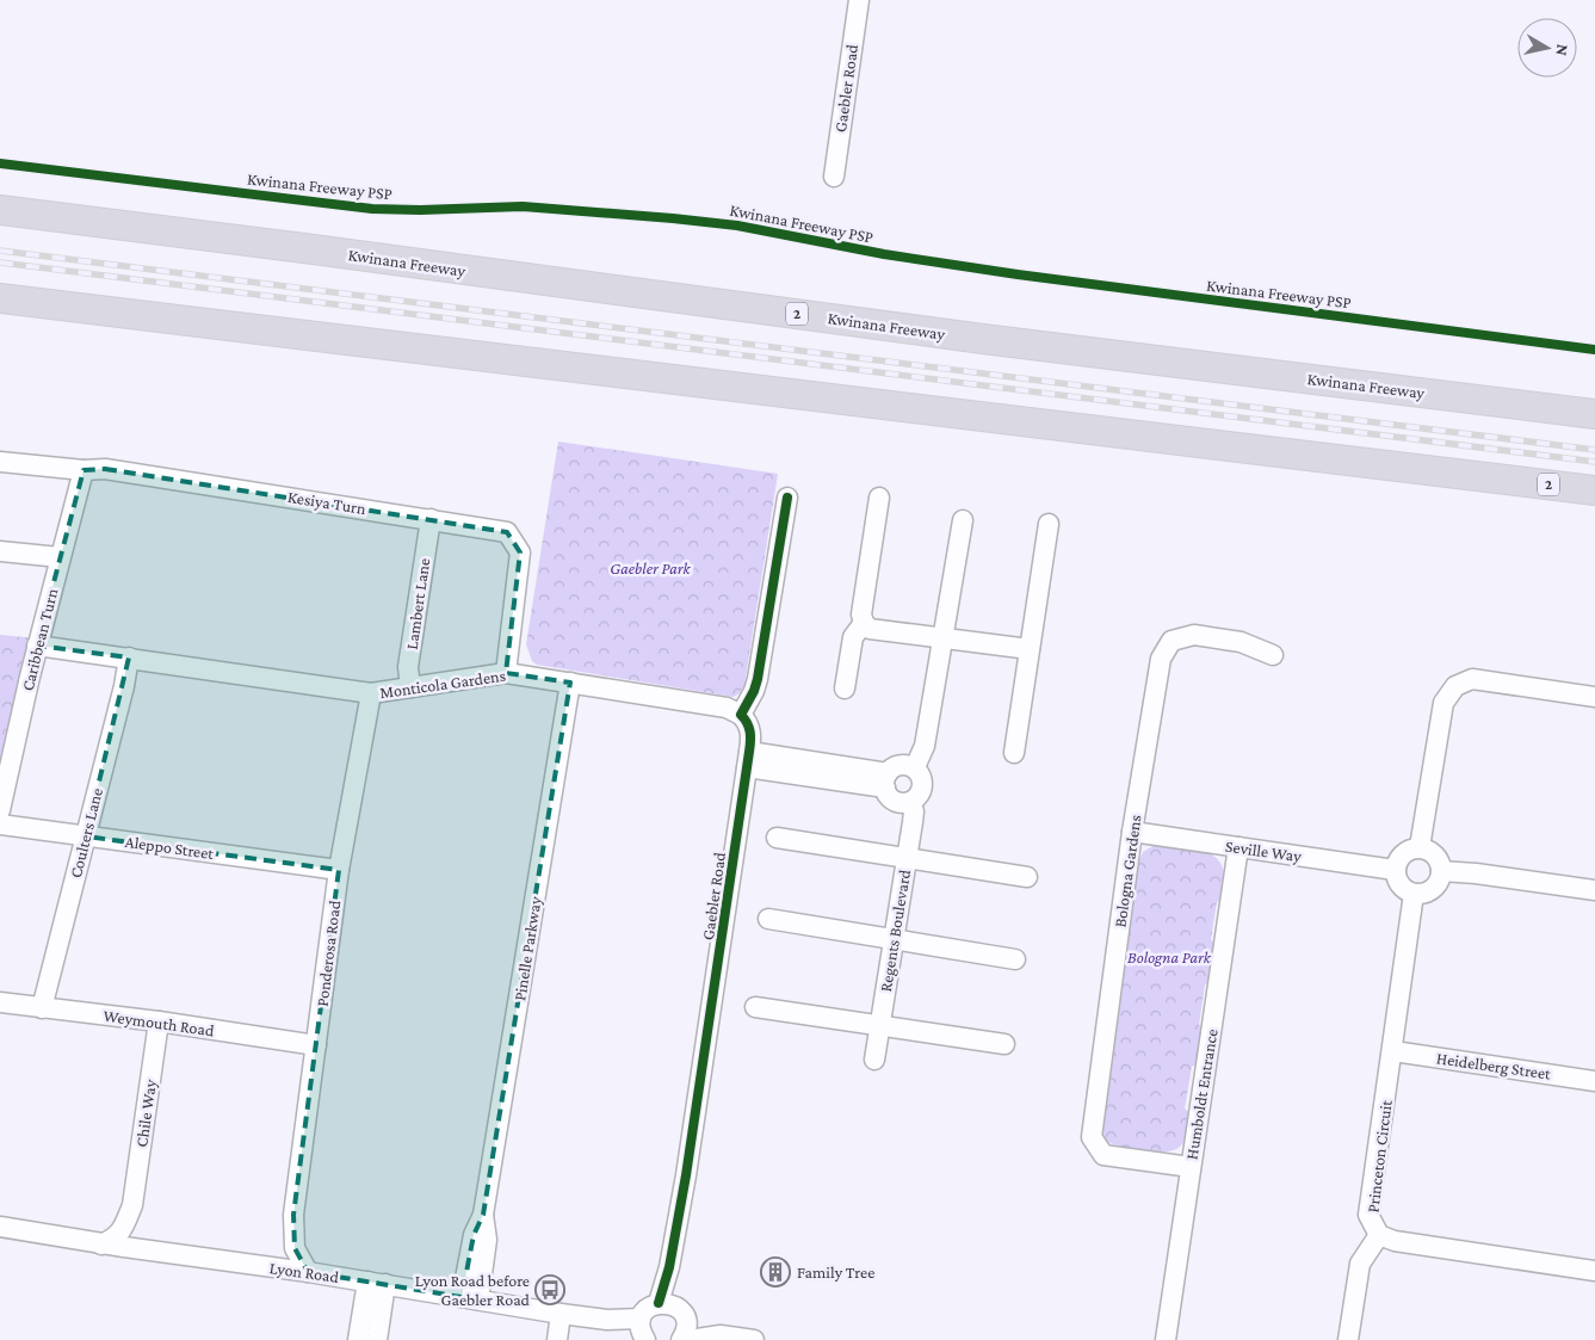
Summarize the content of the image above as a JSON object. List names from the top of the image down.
{
  "streets": {
    "highway": ["Kwinana Freeway", "2"],
    "street": [
      "Gaebler Road",
      "Kesiya Turn",
      "Lambert Lane",
      "Caribbean Turn",
      "Monticola Gardens",
      "Coulters Lane",
      "Aleppo Street",
      "Seville Way",
      "Bologna Gardens",
      "Regents Boulevard",
      "Pinelle Parkway",
      "Ponderosa Road",
      "Weymouth Road",
      "Heidelberg Street",
      "Humboldt Entrance",
      "Chile Way",
      "Princeton Circuit",
      "Lyon Road"
    ],
    "cycle path": ["Kwinana Freeway PSP"]
  },
  "crossings": [
    ["Gaebler Road", "Monticola Gardens"],
    ["Kesiya Turn", "Lambert Lane"],
    ["Kesiya Turn", "Caribbean Turn"],
    ["Kesiya Turn", "Monticola Gardens"],
    ["Lambert Lane", "Monticola Gardens"],
    ["Caribbean Turn", "Monticola Gardens"],
    ["Monticola Gardens", "Coulters Lane"],
    ["Monticola Gardens", "Pinelle Parkway"],
    ["Monticola Gardens", "Ponderosa Road"],
    ["Coulters Lane", "Aleppo Street"],
    ["Coulters Lane", "Weymouth Road"],
    ["Aleppo Street", "Ponderosa Road"],
    ["Seville Way", "Bologna Gardens"],
    ["Seville Way", "Humboldt Entrance"],
    ["Seville Way", "Princeton Circuit"],
    ["Bologna Gardens", "Humboldt Entrance"],
    ["Pinelle Parkway", "Lyon Road"],
    ["Ponderosa Road", "Weymouth Road"],
    ["Ponderosa Road", "Lyon Road"],
    ["Weymouth Road", "Chile Way"],
    ["Heidelberg Street", "Princeton Circuit"],
    ["Chile Way", "Lyon Road"]
  ],
  "parks": ["Gaebler Park", "Bologna Park"],
  "places": {
    "building": ["Family Tree"],
    "bus stop": ["Lyon Road before Gaebler Road"]
  },
  "north": "right"
}
